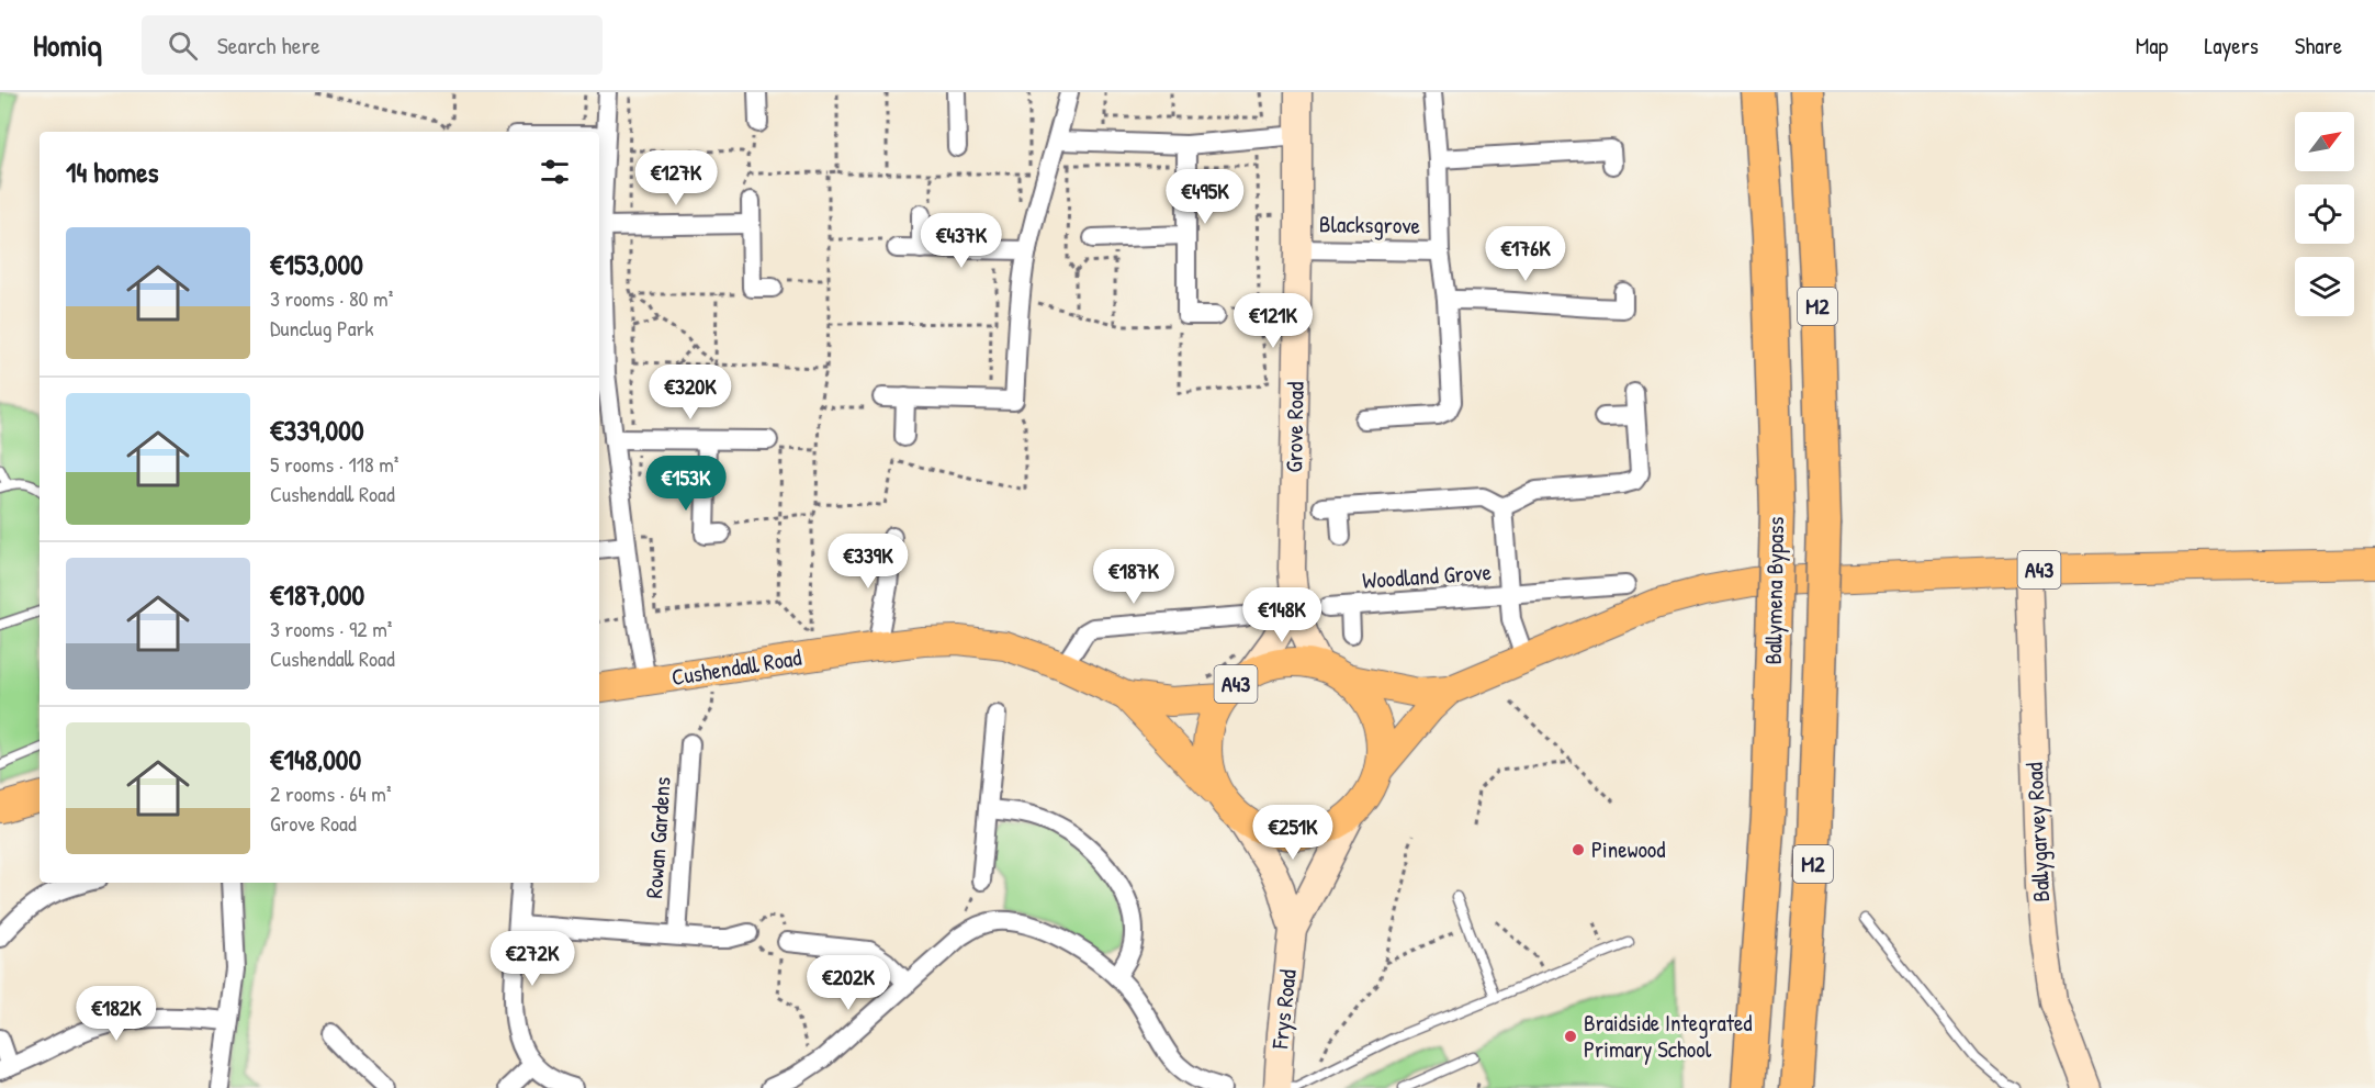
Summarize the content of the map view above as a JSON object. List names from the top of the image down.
{
  "streets": {
    "highway": ["M2", "Ballymena Bypass"],
    "main road": ["A43", "Cushendall Road"],
    "street": [
      "Blacksgrove",
      "Grove Road",
      "Woodland Grove",
      "Ballygarvey Road",
      "Rowan Gardens",
      "Frys Road"
    ]
  },
  "crossings": [
    ["Blacksgrove", "Grove Road"],
    ["Grove Road", "A43"],
    ["Grove Road", "Cushendall Road"],
    ["Grove Road", "Frys Road"],
    ["A43", "Woodland Grove"],
    ["A43", "Cushendall Road"],
    ["A43", "Ballygarvey Road"],
    ["A43", "Frys Road"],
    ["Cushendall Road", "Frys Road"]
  ],
  "places": ["Pinewood", "Braidside Integrated Primary School"],
  "north": "top right",
  "page": {
    "header": "Homiq",
    "search": "Search here",
    "nav": ["Map", "Layers", "Share"],
    "heading": "14 homes",
    "price": [
      "€127K",
      "€495K",
      "€437K",
      "€176K",
      "€121K",
      "€320K",
      "€153K",
      "€339K",
      "€187K",
      "€148K",
      "€251K",
      "€272K",
      "€202K",
      "€182K"
    ],
    "list": [
      {
        "name": "€153,000",
        "note": "3 rooms · 80 m² · Dunclug Park"
      },
      {
        "name": "€339,000",
        "note": "5 rooms · 118 m² · Cushendall Road"
      },
      {
        "name": "€187,000",
        "note": "3 rooms · 92 m² · Cushendall Road"
      },
      {
        "name": "€148,000",
        "note": "2 rooms · 64 m² · Grove Road"
      }
    ]
  }
}
